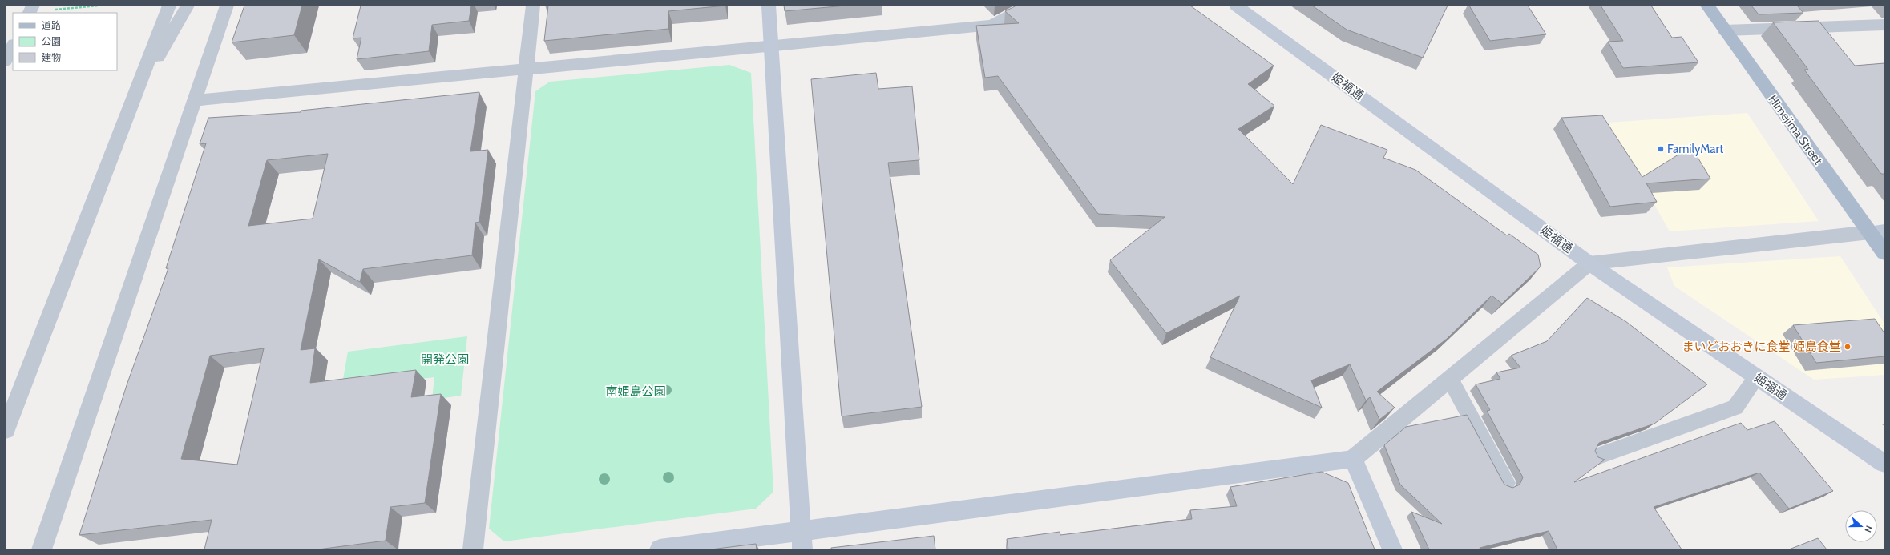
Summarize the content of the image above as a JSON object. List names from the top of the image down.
{
  "streets": {
    "main road": ["Himejima Street"],
    "street": ["姫福通"]
  },
  "parks": ["開発公園", "南姫島公園"],
  "places": ["FamilyMart", "まいどおおきに食堂 姫島食堂"],
  "legend": ["道路", "公園", "建物"],
  "north": "right"
}
